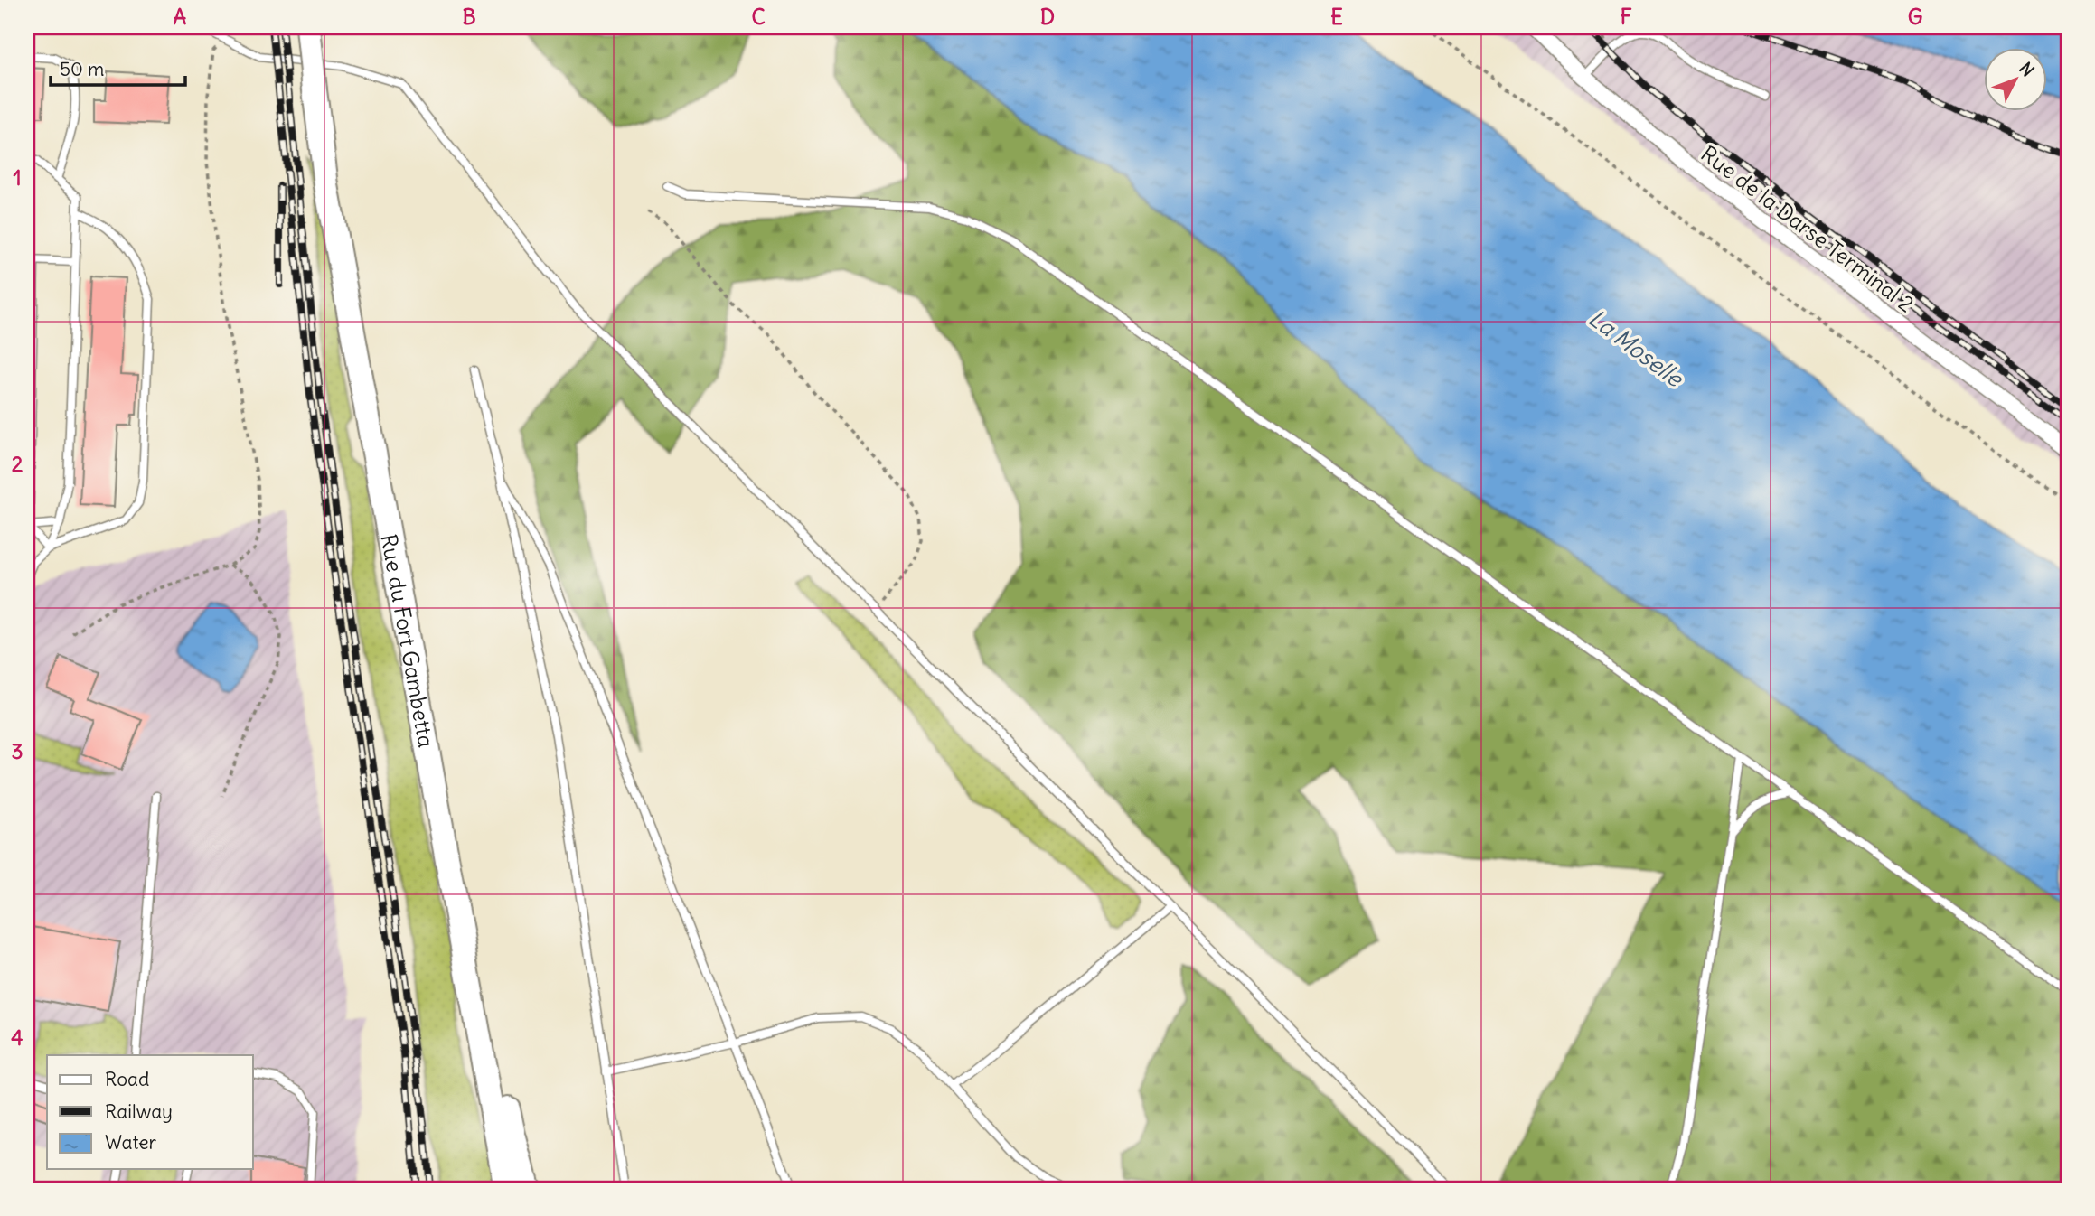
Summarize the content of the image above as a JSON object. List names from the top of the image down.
{
  "streets": {
    "main road": ["Rue du Fort Gambetta"],
    "street": ["Rue de la Darse Terminal 2"]
  },
  "water": ["La Moselle"],
  "legend": ["Road", "Railway", "Water"],
  "scale_bar": "50 m",
  "north": "top right",
  "grid": {
    "columns": [
      "A",
      "B",
      "C",
      "D",
      "E",
      "F",
      "G"
    ],
    "rows": [
      "1",
      "2",
      "3",
      "4"
    ]
  }
}
